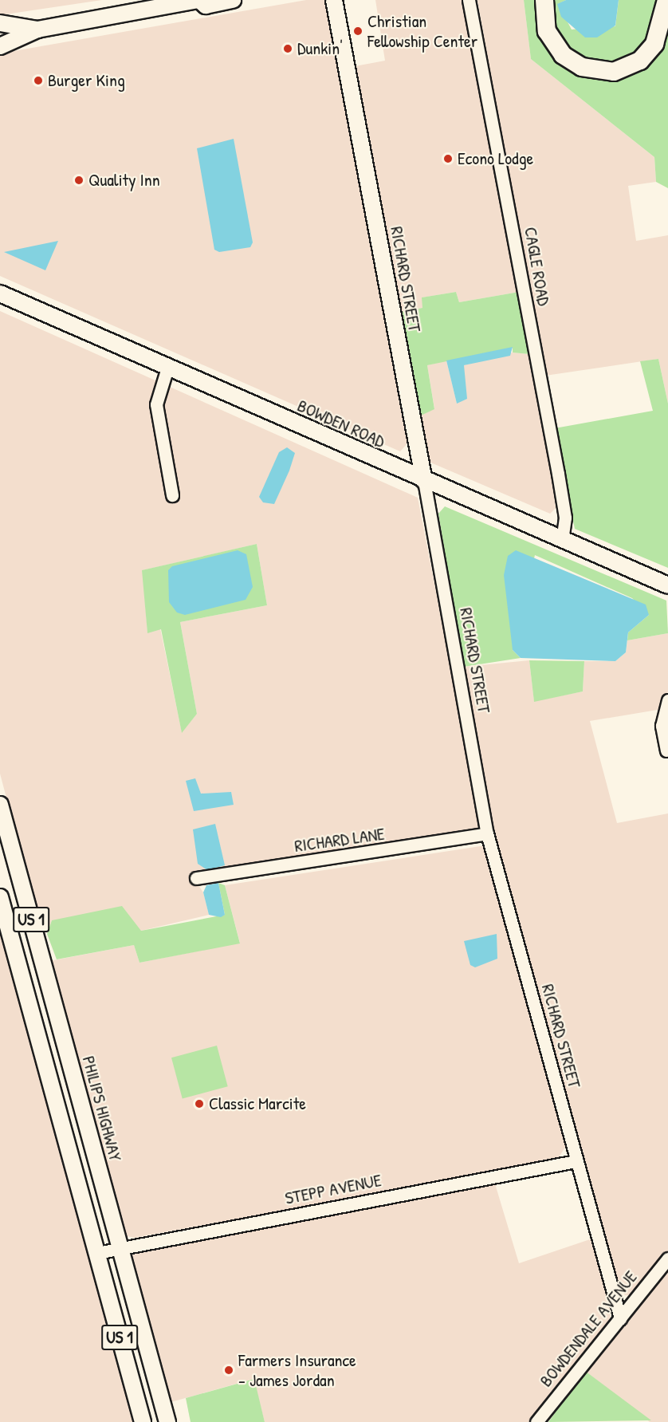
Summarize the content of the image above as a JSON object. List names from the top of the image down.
{
  "streets": {
    "main road": [
      "RICHARD STREET",
      "BOWDEN ROAD",
      "US 1",
      "PHILIPS HIGHWAY"
    ],
    "street": [
      "CAGLE ROAD",
      "RICHARD LANE",
      "STEPP AVENUE",
      "BOWDENDALE AVENUE"
    ]
  },
  "crossings": [
    ["CAGLE ROAD", "BOWDEN ROAD"],
    ["RICHARD STREET", "BOWDEN ROAD"],
    ["RICHARD STREET", "RICHARD LANE"],
    ["RICHARD STREET", "STEPP AVENUE"],
    ["RICHARD STREET", "BOWDENDALE AVENUE"],
    ["US 1", "STEPP AVENUE"],
    ["PHILIPS HIGHWAY", "STEPP AVENUE"]
  ],
  "places": [
    "Christian Fellowship Center",
    "Dunkin'",
    "Burger King",
    "Econo Lodge",
    "Quality Inn",
    "Classic Marcite",
    "Farmers Insurance - James Jordan"
  ]
}
